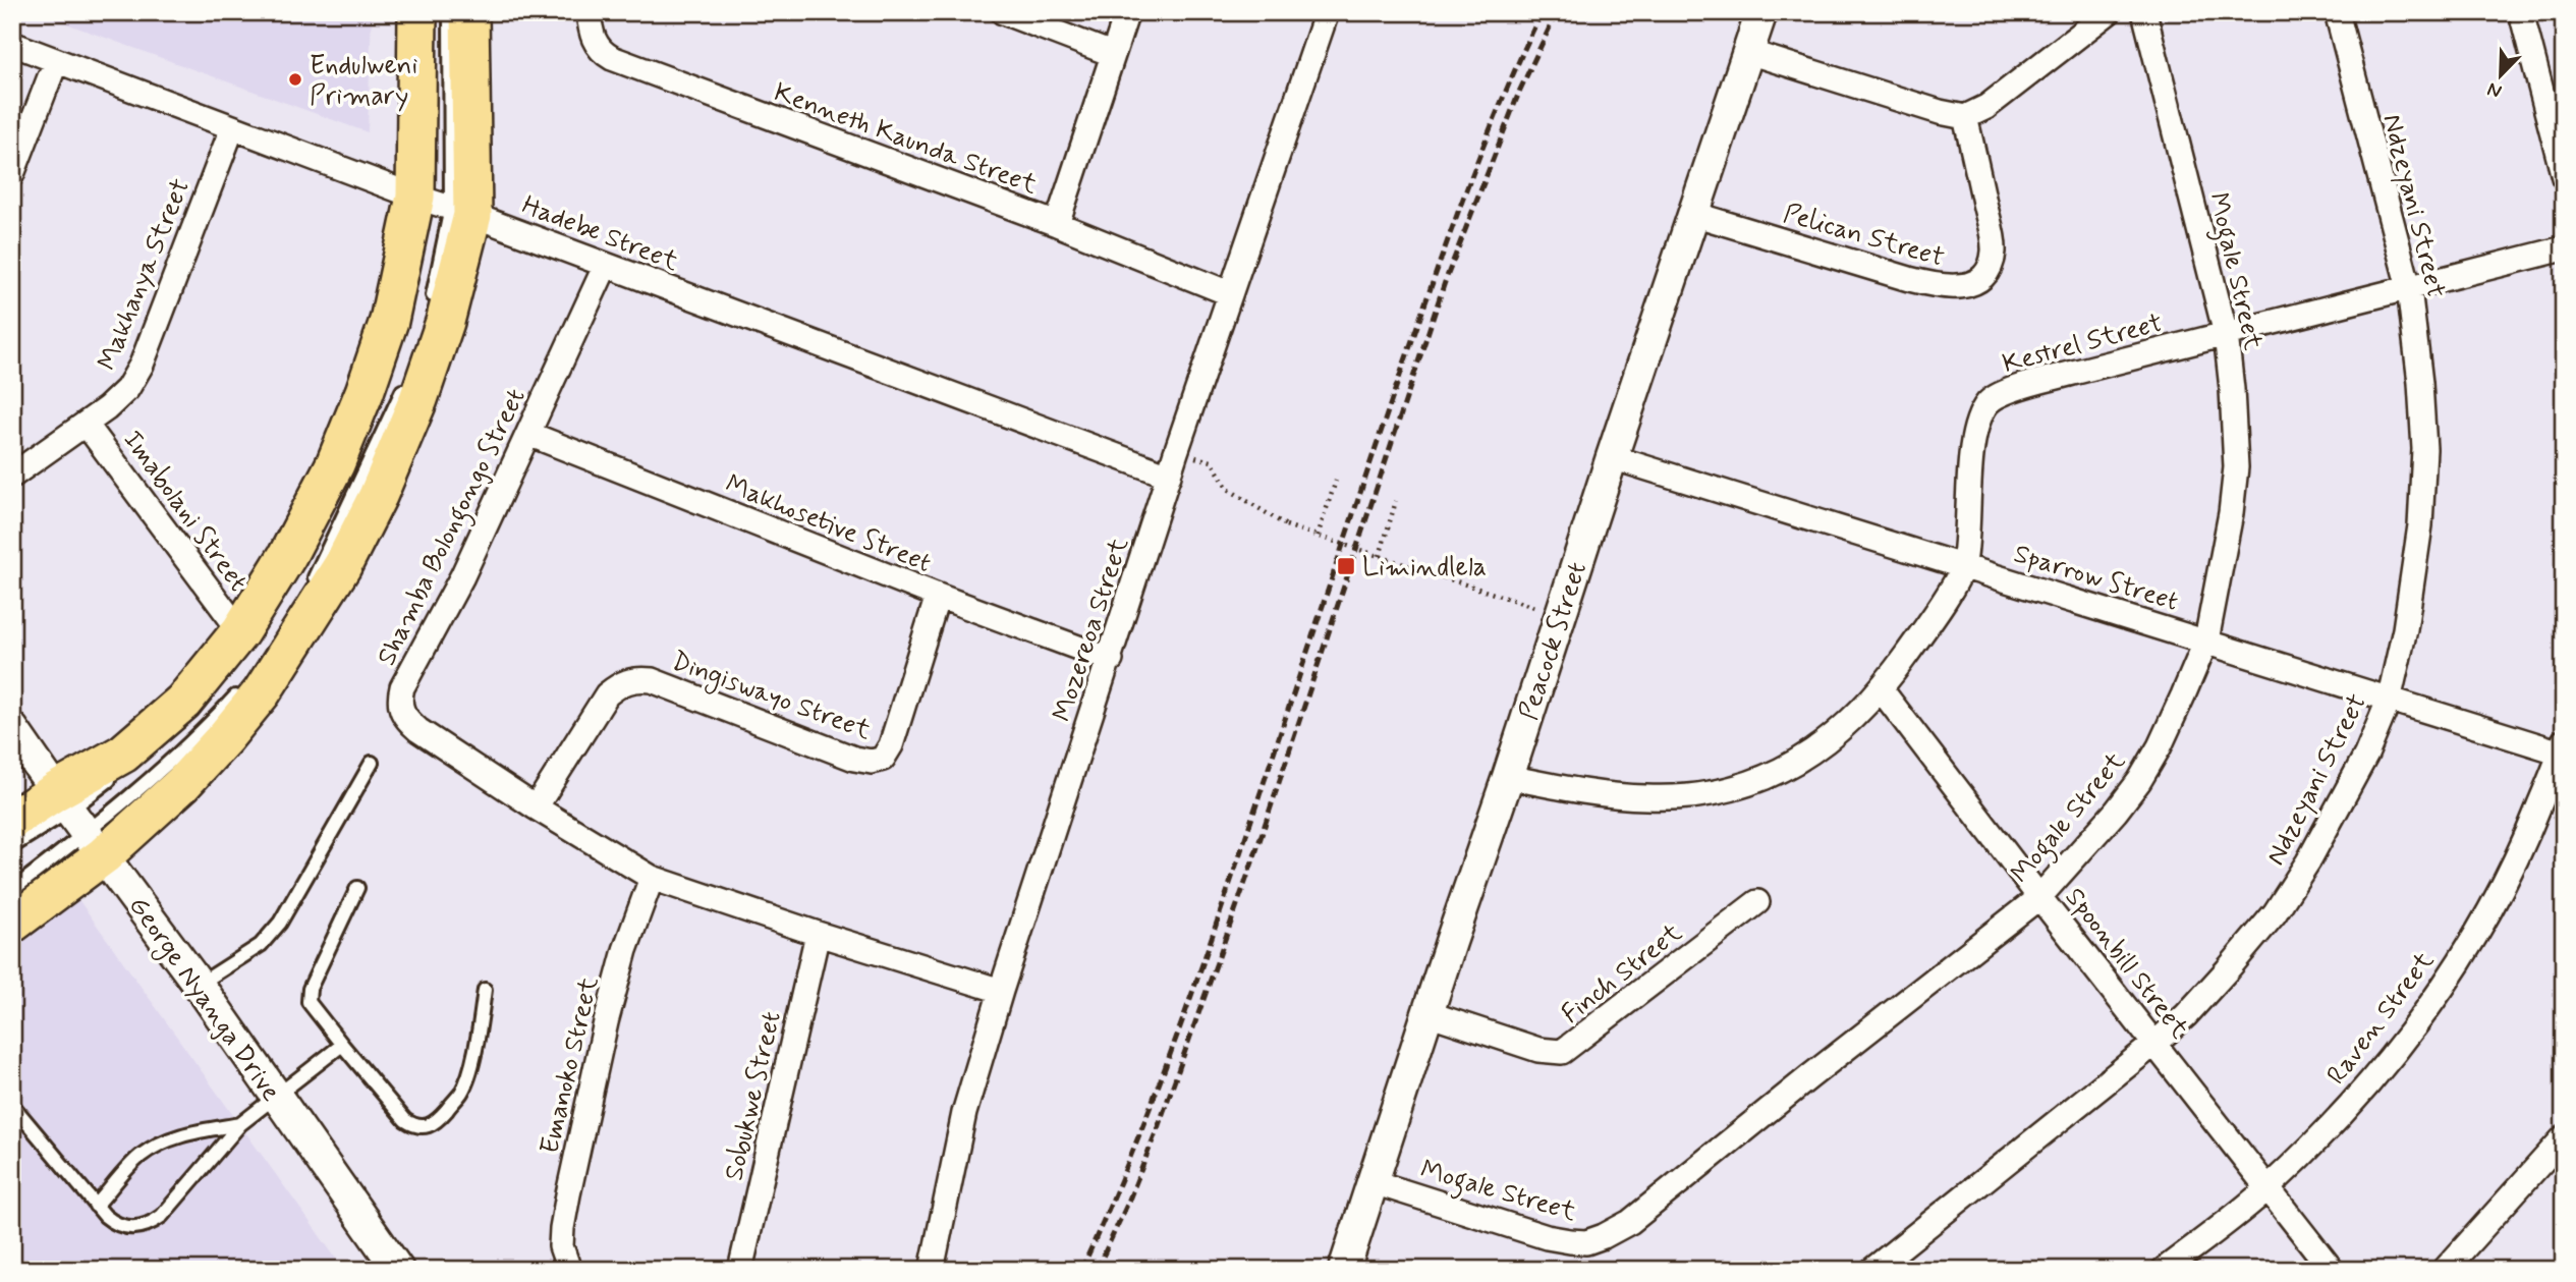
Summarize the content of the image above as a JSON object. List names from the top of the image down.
{
  "streets": {
    "street": [
      "Kenneth Kaunda Street",
      "Ndzeyani Street",
      "Hadebe Street",
      "Pelican Street",
      "Mogale Street",
      "Makhanya Street",
      "Kestrel Street",
      "Imabolani Street",
      "Makhosetive Street",
      "Shamba Bolongongo Street",
      "Sparrow Street",
      "Mozereoa Street",
      "Peacock Street",
      "Dingiswayo Street",
      "Spoonbill Street",
      "Finch Street",
      "George Nyanga Drive",
      "Raven Street",
      "Emanoko Street",
      "Sobukwe Street"
    ]
  },
  "crossings": [
    ["Kenneth Kaunda Street", "Mozereoa Street"],
    ["Ndzeyani Street", "Kestrel Street"],
    ["Ndzeyani Street", "Sparrow Street"],
    ["Ndzeyani Street", "Spoonbill Street"],
    ["Hadebe Street", "Makhanya Street"],
    ["Hadebe Street", "Shamba Bolongongo Street"],
    ["Hadebe Street", "Mozereoa Street"],
    ["Pelican Street", "Peacock Street"],
    ["Mogale Street", "Kestrel Street"],
    ["Mogale Street", "Sparrow Street"],
    ["Mogale Street", "Peacock Street"],
    ["Mogale Street", "Spoonbill Street"],
    ["Makhanya Street", "Imabolani Street"],
    ["Kestrel Street", "Sparrow Street"],
    ["Kestrel Street", "Peacock Street"],
    ["Kestrel Street", "Spoonbill Street"],
    ["Makhosetive Street", "Shamba Bolongongo Street"],
    ["Makhosetive Street", "Mozereoa Street"],
    ["Makhosetive Street", "Dingiswayo Street"],
    ["Shamba Bolongongo Street", "Mozereoa Street"],
    ["Shamba Bolongongo Street", "Dingiswayo Street"],
    ["Shamba Bolongongo Street", "Emanoko Street"],
    ["Shamba Bolongongo Street", "Sobukwe Street"],
    ["Sparrow Street", "Peacock Street"],
    ["Sparrow Street", "Raven Street"],
    ["Peacock Street", "Finch Street"],
    ["Spoonbill Street", "Raven Street"]
  ],
  "places": {
    "other": ["Endulweni Primary"],
    "transit": ["Limindlela"]
  },
  "north": "bottom left"
}
